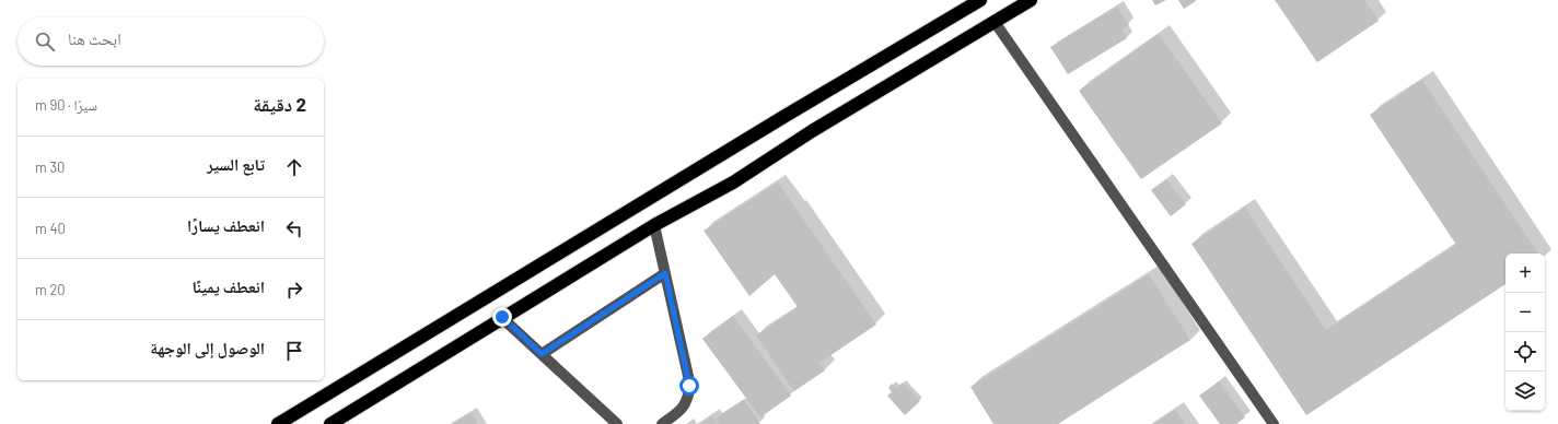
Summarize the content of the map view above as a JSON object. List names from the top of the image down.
{
  "page": {
    "search": "ابحث هنا",
    "heading": ["2 دقيقة", "سيرًا · 90 m"],
    "list": [
      ["تابع السير", "30 m"],
      ["انعطف يسارًا", "40 m"],
      ["انعطف يمينًا", "20 m"],
      "الوصول إلى الوجهة"
    ],
    "map_buttons": ["+", "−"]
  }
}
